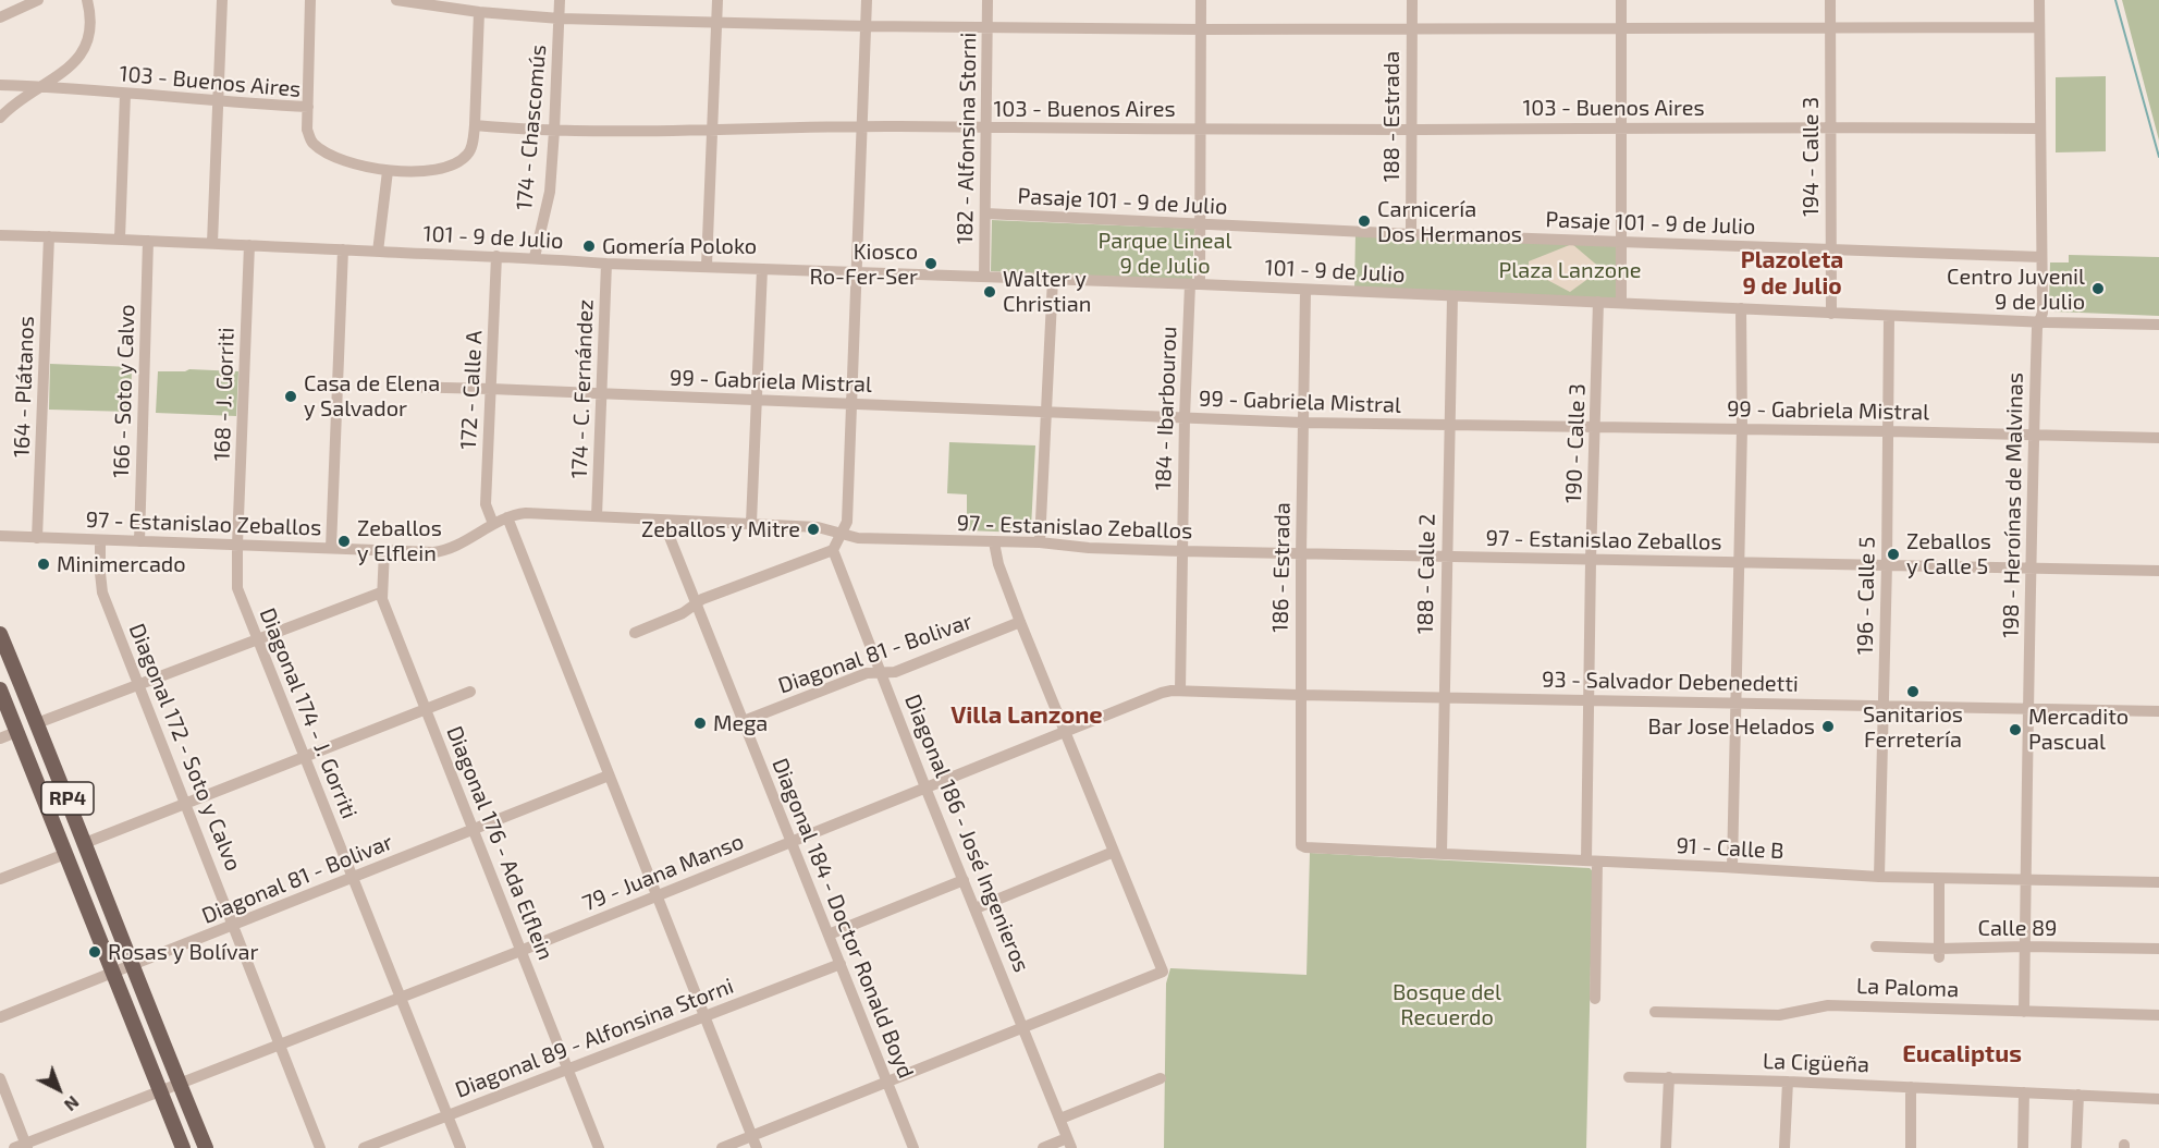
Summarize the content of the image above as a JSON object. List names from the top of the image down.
{
  "streets": {
    "main road": ["RP4"],
    "street": [
      "103 - Buenos Aires",
      "188 - Estrada",
      "174 - Chascomús",
      "182 - Alfonsina Storni",
      "194 - Calle 3",
      "Pasaje 101 - 9 de Julio",
      "101 - 9 de Julio",
      "99 - Gabriela Mistral",
      "164 - Plátanos",
      "174 - C. Fernández",
      "172 - Calle A",
      "166 - Soto y Calvo",
      "168 - J. Gorriti",
      "184 - Ibarbourou",
      "190 - Calle 3",
      "198 - Heroínas de Malvinas",
      "97 - Estanislao Zeballos",
      "186 - Estrada",
      "188 - Calle 2",
      "196 - Calle 5",
      "Diagonal 81 - Bolivar",
      "93 - Salvador Debenedetti",
      "Diagonal 174 - J. Gorriti",
      "Diagonal 172 - Soto y Calvo",
      "Diagonal 186 - José Ingenieros",
      "Diagonal 176 - Ada Elflein",
      "91 - Calle B",
      "79 - Juana Manso",
      "Diagonal 184 - Doctor Ronald Boyd",
      "Calle 89",
      "La Paloma",
      "Diagonal 89 - Alfonsina Storni",
      "La Cigüeña"
    ]
  },
  "crossings": [
    ["103 - Buenos Aires", "188 - Estrada"],
    ["103 - Buenos Aires", "174 - Chascomús"],
    ["103 - Buenos Aires", "182 - Alfonsina Storni"],
    ["103 - Buenos Aires", "194 - Calle 3"],
    ["103 - Buenos Aires", "184 - Ibarbourou"],
    ["103 - Buenos Aires", "198 - Heroínas de Malvinas"],
    ["188 - Estrada", "Pasaje 101 - 9 de Julio"],
    ["174 - Chascomús", "101 - 9 de Julio"],
    ["182 - Alfonsina Storni", "Pasaje 101 - 9 de Julio"],
    ["182 - Alfonsina Storni", "101 - 9 de Julio"],
    ["194 - Calle 3", "Pasaje 101 - 9 de Julio"],
    ["194 - Calle 3", "101 - 9 de Julio"],
    ["Pasaje 101 - 9 de Julio", "184 - Ibarbourou"],
    ["Pasaje 101 - 9 de Julio", "198 - Heroínas de Malvinas"],
    ["101 - 9 de Julio", "164 - Plátanos"],
    ["101 - 9 de Julio", "174 - C. Fernández"],
    ["101 - 9 de Julio", "172 - Calle A"],
    ["101 - 9 de Julio", "166 - Soto y Calvo"],
    ["101 - 9 de Julio", "168 - J. Gorriti"],
    ["101 - 9 de Julio", "184 - Ibarbourou"],
    ["101 - 9 de Julio", "190 - Calle 3"],
    ["101 - 9 de Julio", "198 - Heroínas de Malvinas"],
    ["101 - 9 de Julio", "186 - Estrada"],
    ["101 - 9 de Julio", "188 - Calle 2"],
    ["101 - 9 de Julio", "196 - Calle 5"],
    ["99 - Gabriela Mistral", "174 - C. Fernández"],
    ["99 - Gabriela Mistral", "172 - Calle A"],
    ["99 - Gabriela Mistral", "184 - Ibarbourou"],
    ["99 - Gabriela Mistral", "190 - Calle 3"],
    ["99 - Gabriela Mistral", "198 - Heroínas de Malvinas"],
    ["99 - Gabriela Mistral", "186 - Estrada"],
    ["99 - Gabriela Mistral", "188 - Calle 2"],
    ["99 - Gabriela Mistral", "196 - Calle 5"],
    ["164 - Plátanos", "97 - Estanislao Zeballos"],
    ["174 - C. Fernández", "97 - Estanislao Zeballos"],
    ["172 - Calle A", "97 - Estanislao Zeballos"],
    ["166 - Soto y Calvo", "97 - Estanislao Zeballos"],
    ["168 - J. Gorriti", "97 - Estanislao Zeballos"],
    ["168 - J. Gorriti", "Diagonal 174 - J. Gorriti"],
    ["184 - Ibarbourou", "97 - Estanislao Zeballos"],
    ["184 - Ibarbourou", "93 - Salvador Debenedetti"],
    ["184 - Ibarbourou", "79 - Juana Manso"],
    ["190 - Calle 3", "97 - Estanislao Zeballos"],
    ["190 - Calle 3", "93 - Salvador Debenedetti"],
    ["190 - Calle 3", "91 - Calle B"],
    ["198 - Heroínas de Malvinas", "97 - Estanislao Zeballos"],
    ["198 - Heroínas de Malvinas", "93 - Salvador Debenedetti"],
    ["198 - Heroínas de Malvinas", "91 - Calle B"],
    ["198 - Heroínas de Malvinas", "Calle 89"],
    ["198 - Heroínas de Malvinas", "La Paloma"],
    ["97 - Estanislao Zeballos", "186 - Estrada"],
    ["97 - Estanislao Zeballos", "188 - Calle 2"],
    ["97 - Estanislao Zeballos", "196 - Calle 5"],
    ["97 - Estanislao Zeballos", "Diagonal 174 - J. Gorriti"],
    ["97 - Estanislao Zeballos", "Diagonal 172 - Soto y Calvo"],
    ["97 - Estanislao Zeballos", "Diagonal 176 - Ada Elflein"],
    ["97 - Estanislao Zeballos", "Diagonal 184 - Doctor Ronald Boyd"],
    ["186 - Estrada", "93 - Salvador Debenedetti"],
    ["186 - Estrada", "91 - Calle B"],
    ["188 - Calle 2", "93 - Salvador Debenedetti"],
    ["188 - Calle 2", "91 - Calle B"],
    ["196 - Calle 5", "93 - Salvador Debenedetti"],
    ["196 - Calle 5", "91 - Calle B"],
    ["Diagonal 81 - Bolivar", "Diagonal 174 - J. Gorriti"],
    ["Diagonal 81 - Bolivar", "Diagonal 172 - Soto y Calvo"],
    ["Diagonal 81 - Bolivar", "RP4"],
    ["Diagonal 81 - Bolivar", "Diagonal 186 - José Ingenieros"],
    ["Diagonal 81 - Bolivar", "Diagonal 176 - Ada Elflein"],
    ["Diagonal 81 - Bolivar", "Diagonal 184 - Doctor Ronald Boyd"],
    ["93 - Salvador Debenedetti", "79 - Juana Manso"],
    ["Diagonal 174 - J. Gorriti", "79 - Juana Manso"],
    ["Diagonal 174 - J. Gorriti", "Diagonal 89 - Alfonsina Storni"],
    ["Diagonal 172 - Soto y Calvo", "79 - Juana Manso"],
    ["RP4", "79 - Juana Manso"],
    ["Diagonal 186 - José Ingenieros", "79 - Juana Manso"],
    ["Diagonal 176 - Ada Elflein", "79 - Juana Manso"],
    ["Diagonal 176 - Ada Elflein", "Diagonal 89 - Alfonsina Storni"],
    ["79 - Juana Manso", "Diagonal 184 - Doctor Ronald Boyd"],
    ["Diagonal 184 - Doctor Ronald Boyd", "Diagonal 89 - Alfonsina Storni"]
  ],
  "districts": ["Plazoleta 9 de Julio", "Villa Lanzone", "Eucaliptus"],
  "parks": ["Parque Lineal 9 de Julio", "Plaza Lanzone", "Bosque del Recuerdo"],
  "places": [
    "Carnicería Dos Hermanos",
    "Gomería Poloko",
    "Kiosco Ro-Fer-Ser",
    "Centro Juvenil 9 de Julio",
    "Walter y Christian",
    "Casa de Elena y Salvador",
    "Zeballos y Mitre",
    "Zeballos y Elflein",
    "Zeballos y Calle 5",
    "Minimercado",
    "Sanitarios Ferretería",
    "Mega",
    "Bar Jose Helados",
    "Mercadito Pascual",
    "Rosas y Bolívar"
  ],
  "north": "bottom right"
}
